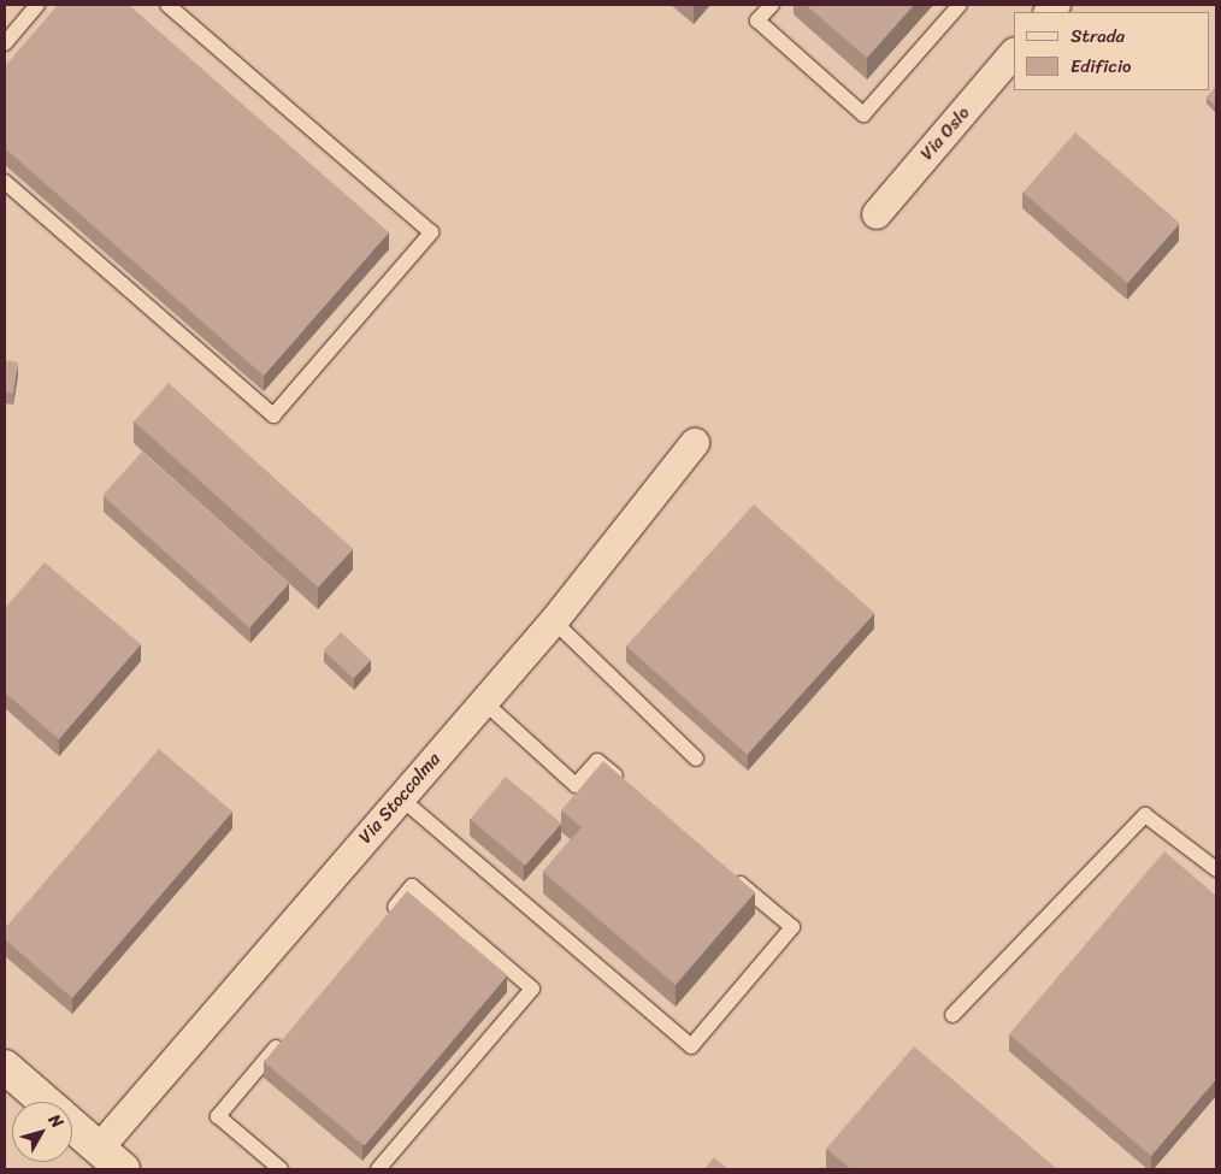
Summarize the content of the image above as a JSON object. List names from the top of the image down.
{
  "streets": {
    "street": ["Via Oslo", "Via Stoccolma"]
  },
  "legend": ["Strada", "Edificio"],
  "north": "top right"
}
